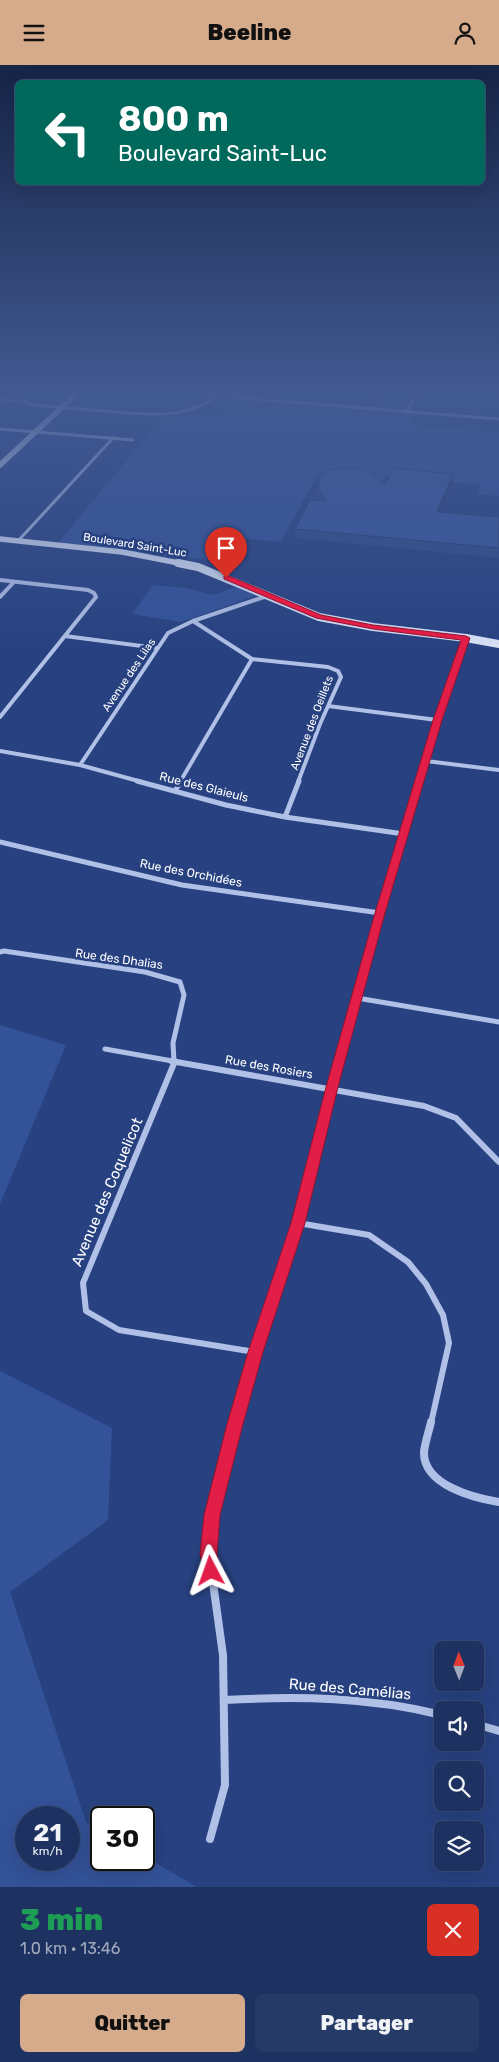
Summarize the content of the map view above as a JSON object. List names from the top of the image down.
{
  "streets": {
    "street": [
      "Boulevard Saint-Luc",
      "Avenue des Lilas",
      "Avenue des Oeillets",
      "Rue des Glaieuls",
      "Rue des Orchidées",
      "Rue des Dhalias",
      "Rue des Rosiers",
      "Avenue des Coquelicot",
      "Rue des Camélias"
    ]
  },
  "crossings": [
    ["Boulevard Saint-Luc", "Avenue des Lilas"],
    ["Avenue des Lilas", "Avenue des Oeillets"],
    ["Avenue des Lilas", "Rue des Glaieuls"],
    ["Avenue des Oeillets", "Rue des Glaieuls"],
    ["Rue des Dhalias", "Rue des Rosiers"],
    ["Rue des Dhalias", "Avenue des Coquelicot"],
    ["Rue des Rosiers", "Avenue des Coquelicot"]
  ],
  "north": "top",
  "page": {
    "header": "Beeline",
    "turn": ["800 m", "Boulevard Saint-Luc"],
    "speed": "21 km/h",
    "limit": "30",
    "heading": ["3 min", "1.0 km · 13:46"],
    "buttons": ["Quitter", "Partager"]
  }
}
